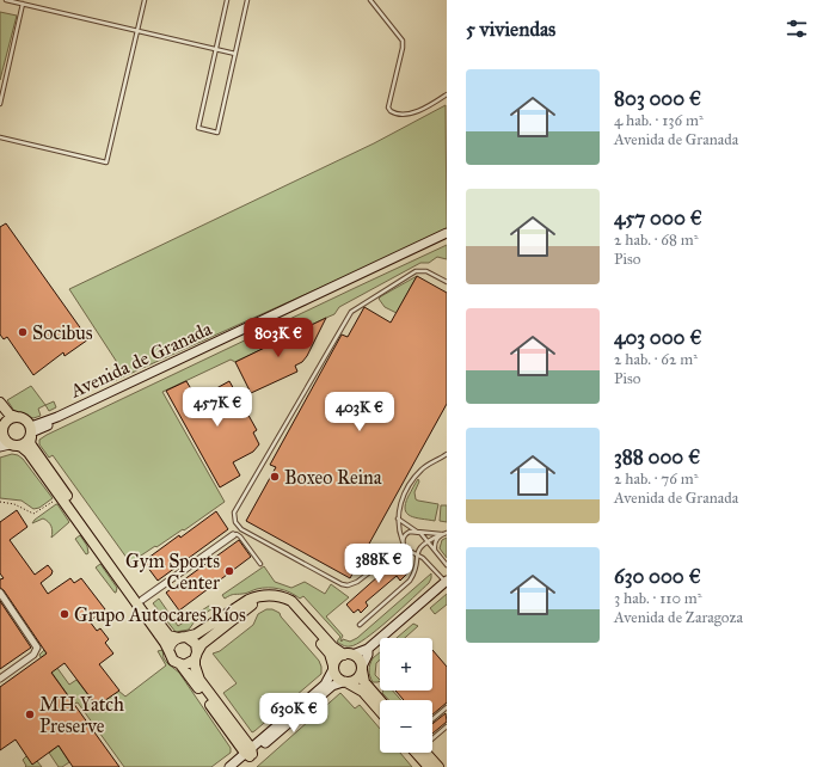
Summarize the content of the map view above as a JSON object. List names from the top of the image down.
{
  "streets": {
    "street": ["Avenida de Granada"]
  },
  "places": [
    "Socibus",
    "Boxeo Reina",
    "Gym Sports Center",
    "Grupo Autocares Ríos",
    "MH Yatch Preserve"
  ],
  "page": {
    "heading": "5 viviendas",
    "list": [
      {
        "name": "803 000 €",
        "note": "4 hab. · 136 m² · Avenida de Granada"
      },
      {
        "name": "457 000 €",
        "note": "2 hab. · 68 m² · Piso"
      },
      {
        "name": "403 000 €",
        "note": "2 hab. · 62 m² · Piso"
      },
      {
        "name": "388 000 €",
        "note": "2 hab. · 76 m² · Avenida de Granada"
      },
      {
        "name": "630 000 €",
        "note": "3 hab. · 110 m² · Avenida de Zaragoza"
      }
    ],
    "price": [
      "803K €",
      "457K €",
      "403K €",
      "388K €",
      "630K €"
    ],
    "map_buttons": ["+", "−"]
  }
}
